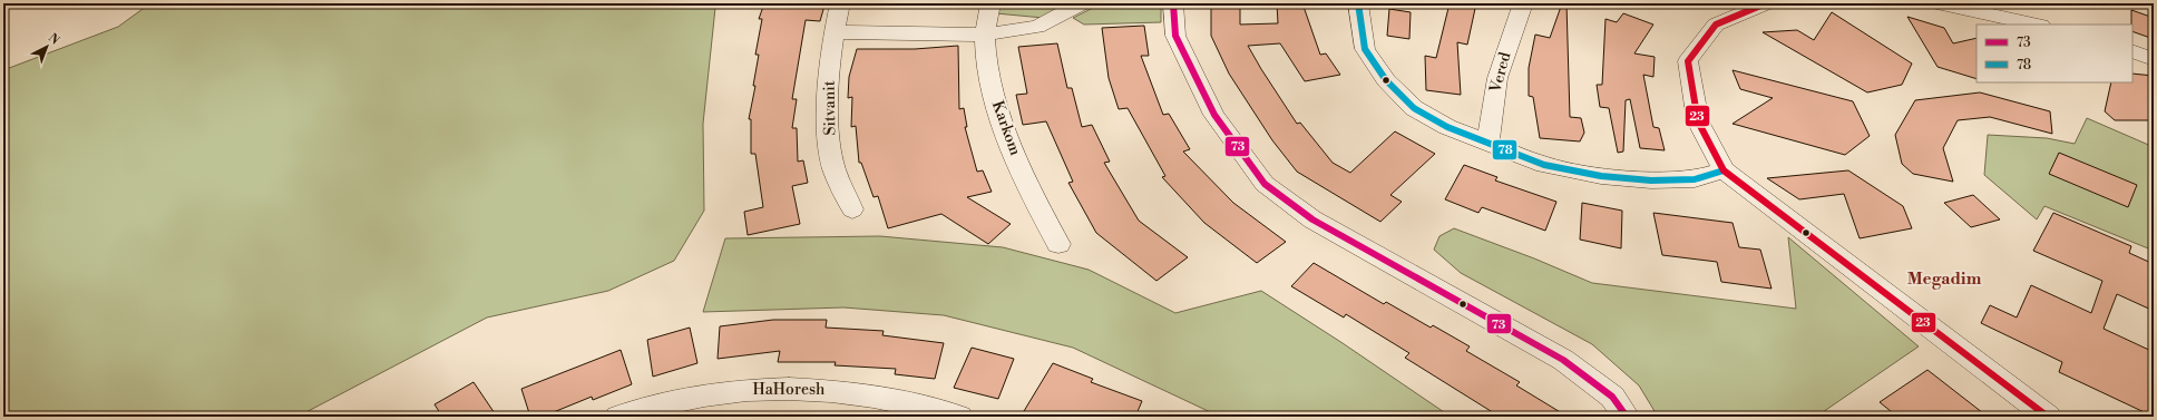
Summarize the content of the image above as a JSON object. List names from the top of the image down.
{
  "streets": {
    "street": [
      "Vered",
      "Sitvanit",
      "Karkom",
      "HaHoresh"
    ]
  },
  "districts": ["Megadim"],
  "lines": ["transit line 73", "transit line 78", "transit line 23"],
  "legend": ["73", "78"],
  "north": "top right"
}
